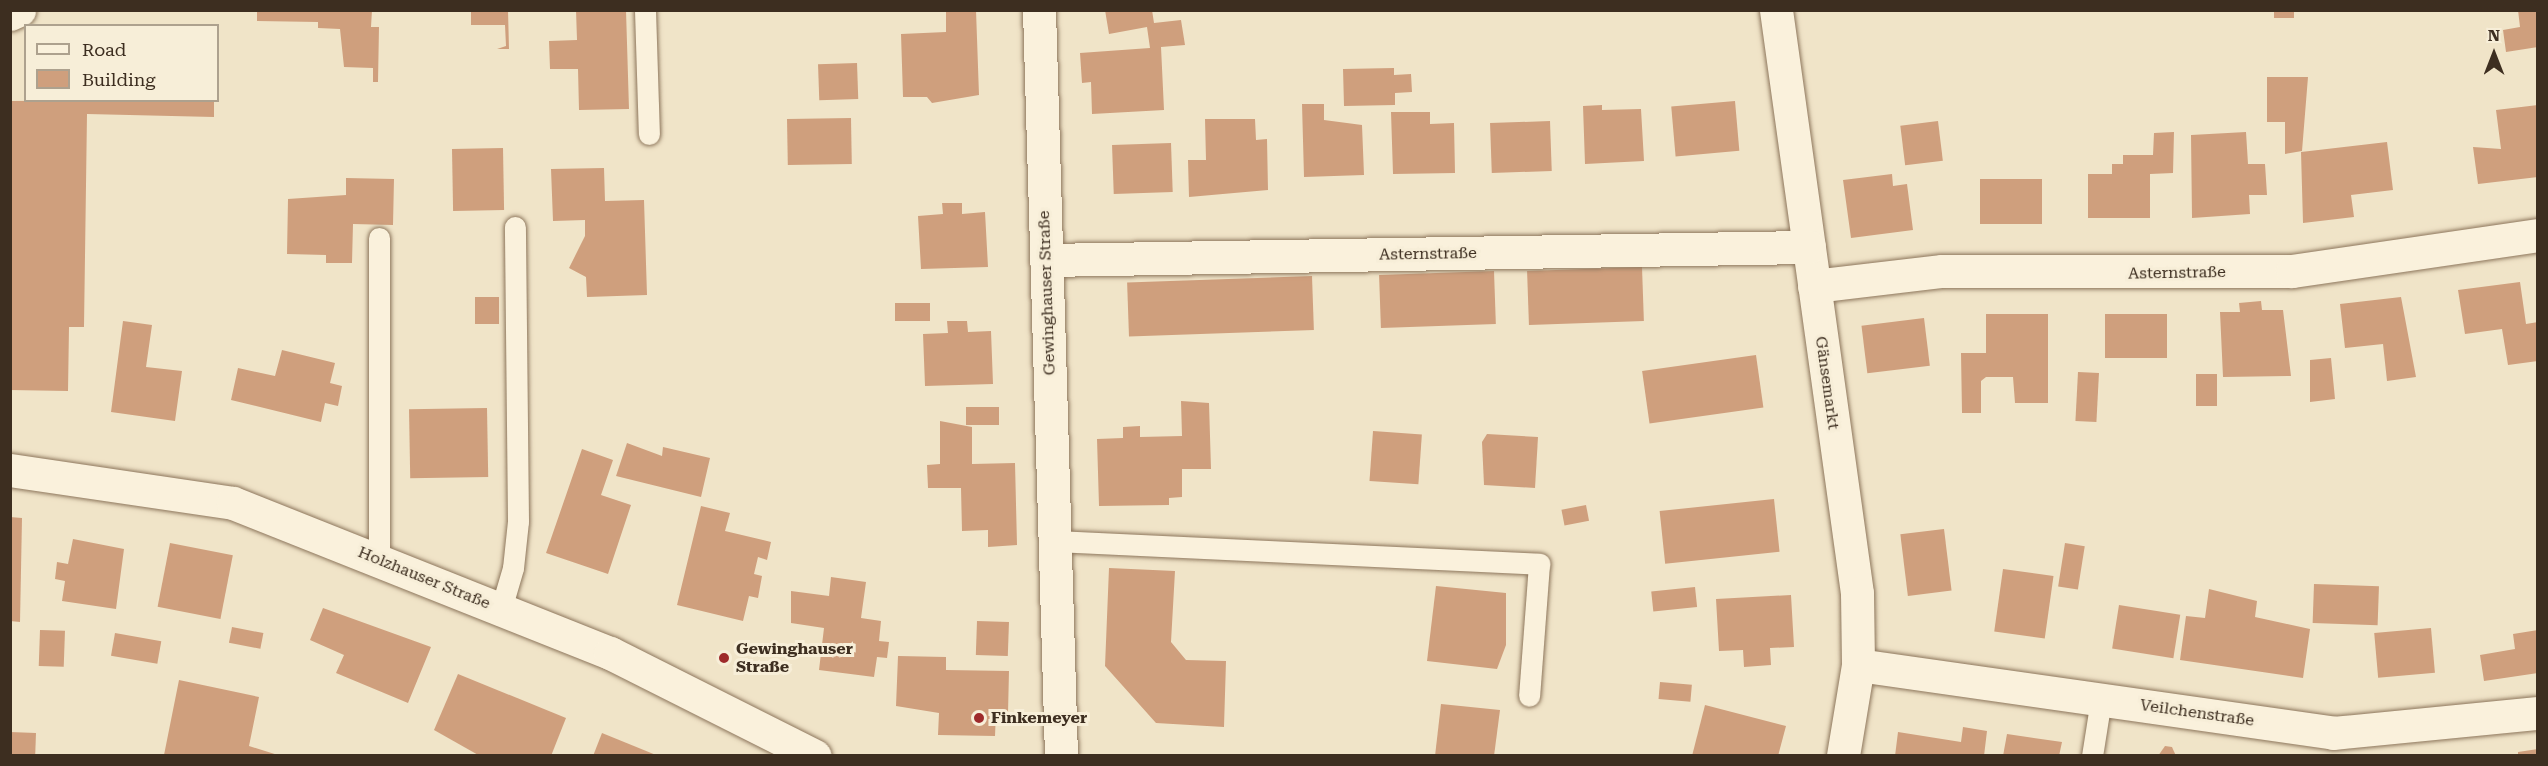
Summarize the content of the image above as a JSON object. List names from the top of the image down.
{
  "streets": {
    "street": [
      "Asternstraße",
      "Gewinghauser Straße",
      "Gänsemarkt",
      "Holzhauser Straße",
      "Veilchenstraße"
    ]
  },
  "crossings": [
    ["Asternstraße", "Gewinghauser Straße"],
    ["Asternstraße", "Gänsemarkt"],
    ["Gänsemarkt", "Veilchenstraße"]
  ],
  "places": ["Gewinghauser Straße", "Finkemeyer"],
  "legend": ["Road", "Building"],
  "north": "top"
}
